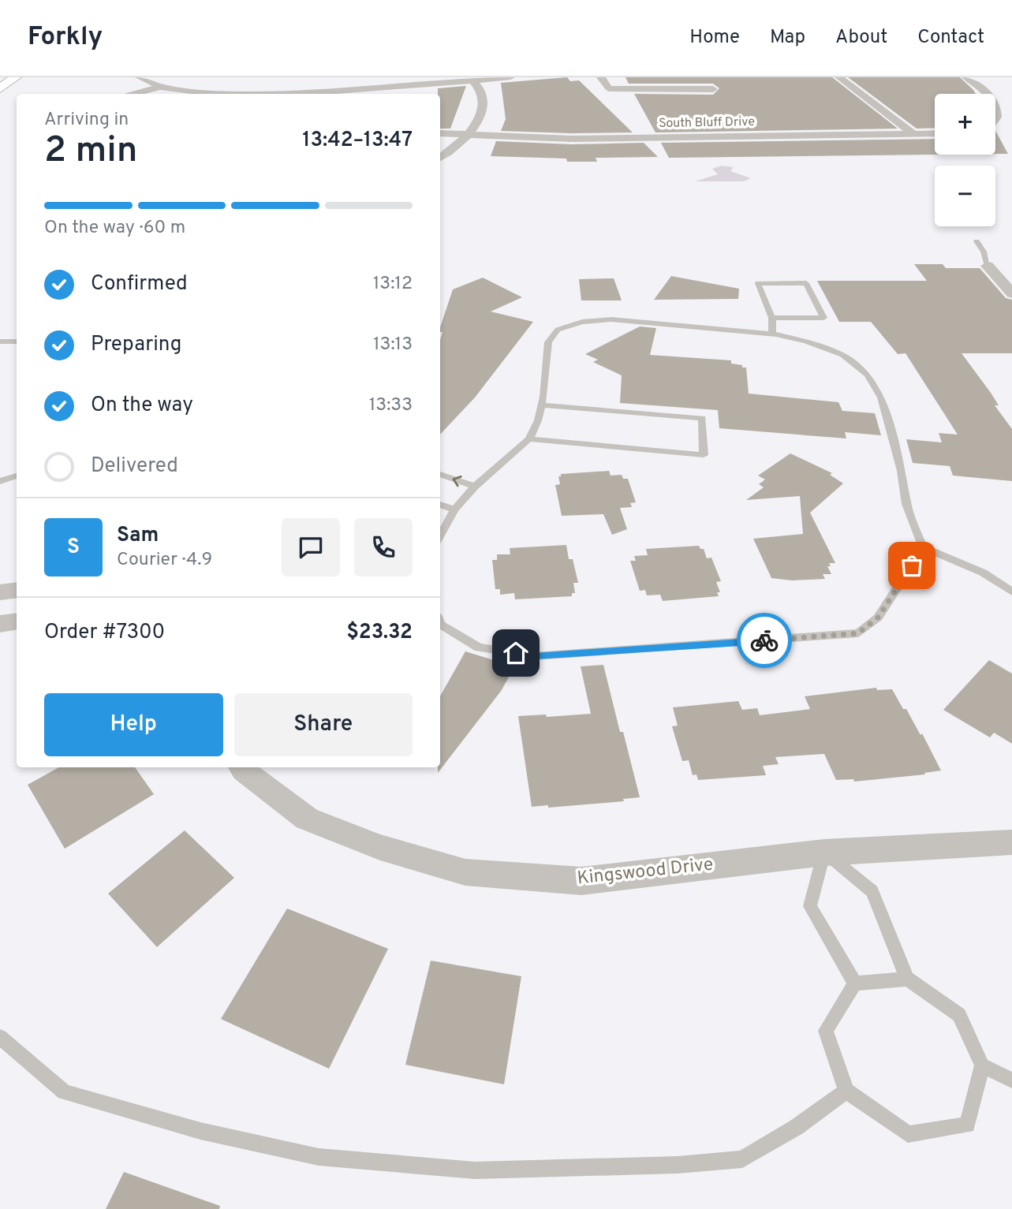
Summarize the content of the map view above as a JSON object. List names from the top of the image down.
{
  "streets": {
    "street": ["South Bluff Drive", "Kingswood Drive"]
  },
  "page": {
    "header": "Forkly",
    "nav": [
      "Home",
      "Map",
      "About",
      "Contact"
    ],
    "map_buttons": ["+", "−"],
    "heading": ["2 min", "Arriving in", "13:42–13:47"],
    "panel": [
      "Sam",
      "Courier · 4.9",
      "Order #7300",
      "$23.32"
    ],
    "bar": "On the way · 60 m",
    "list": [
      ["Confirmed", "13:12"],
      ["Preparing", "13:13"],
      ["On the way", "13:33"],
      "Delivered"
    ],
    "round": "S",
    "buttons": ["Help", "Share"]
  }
}
